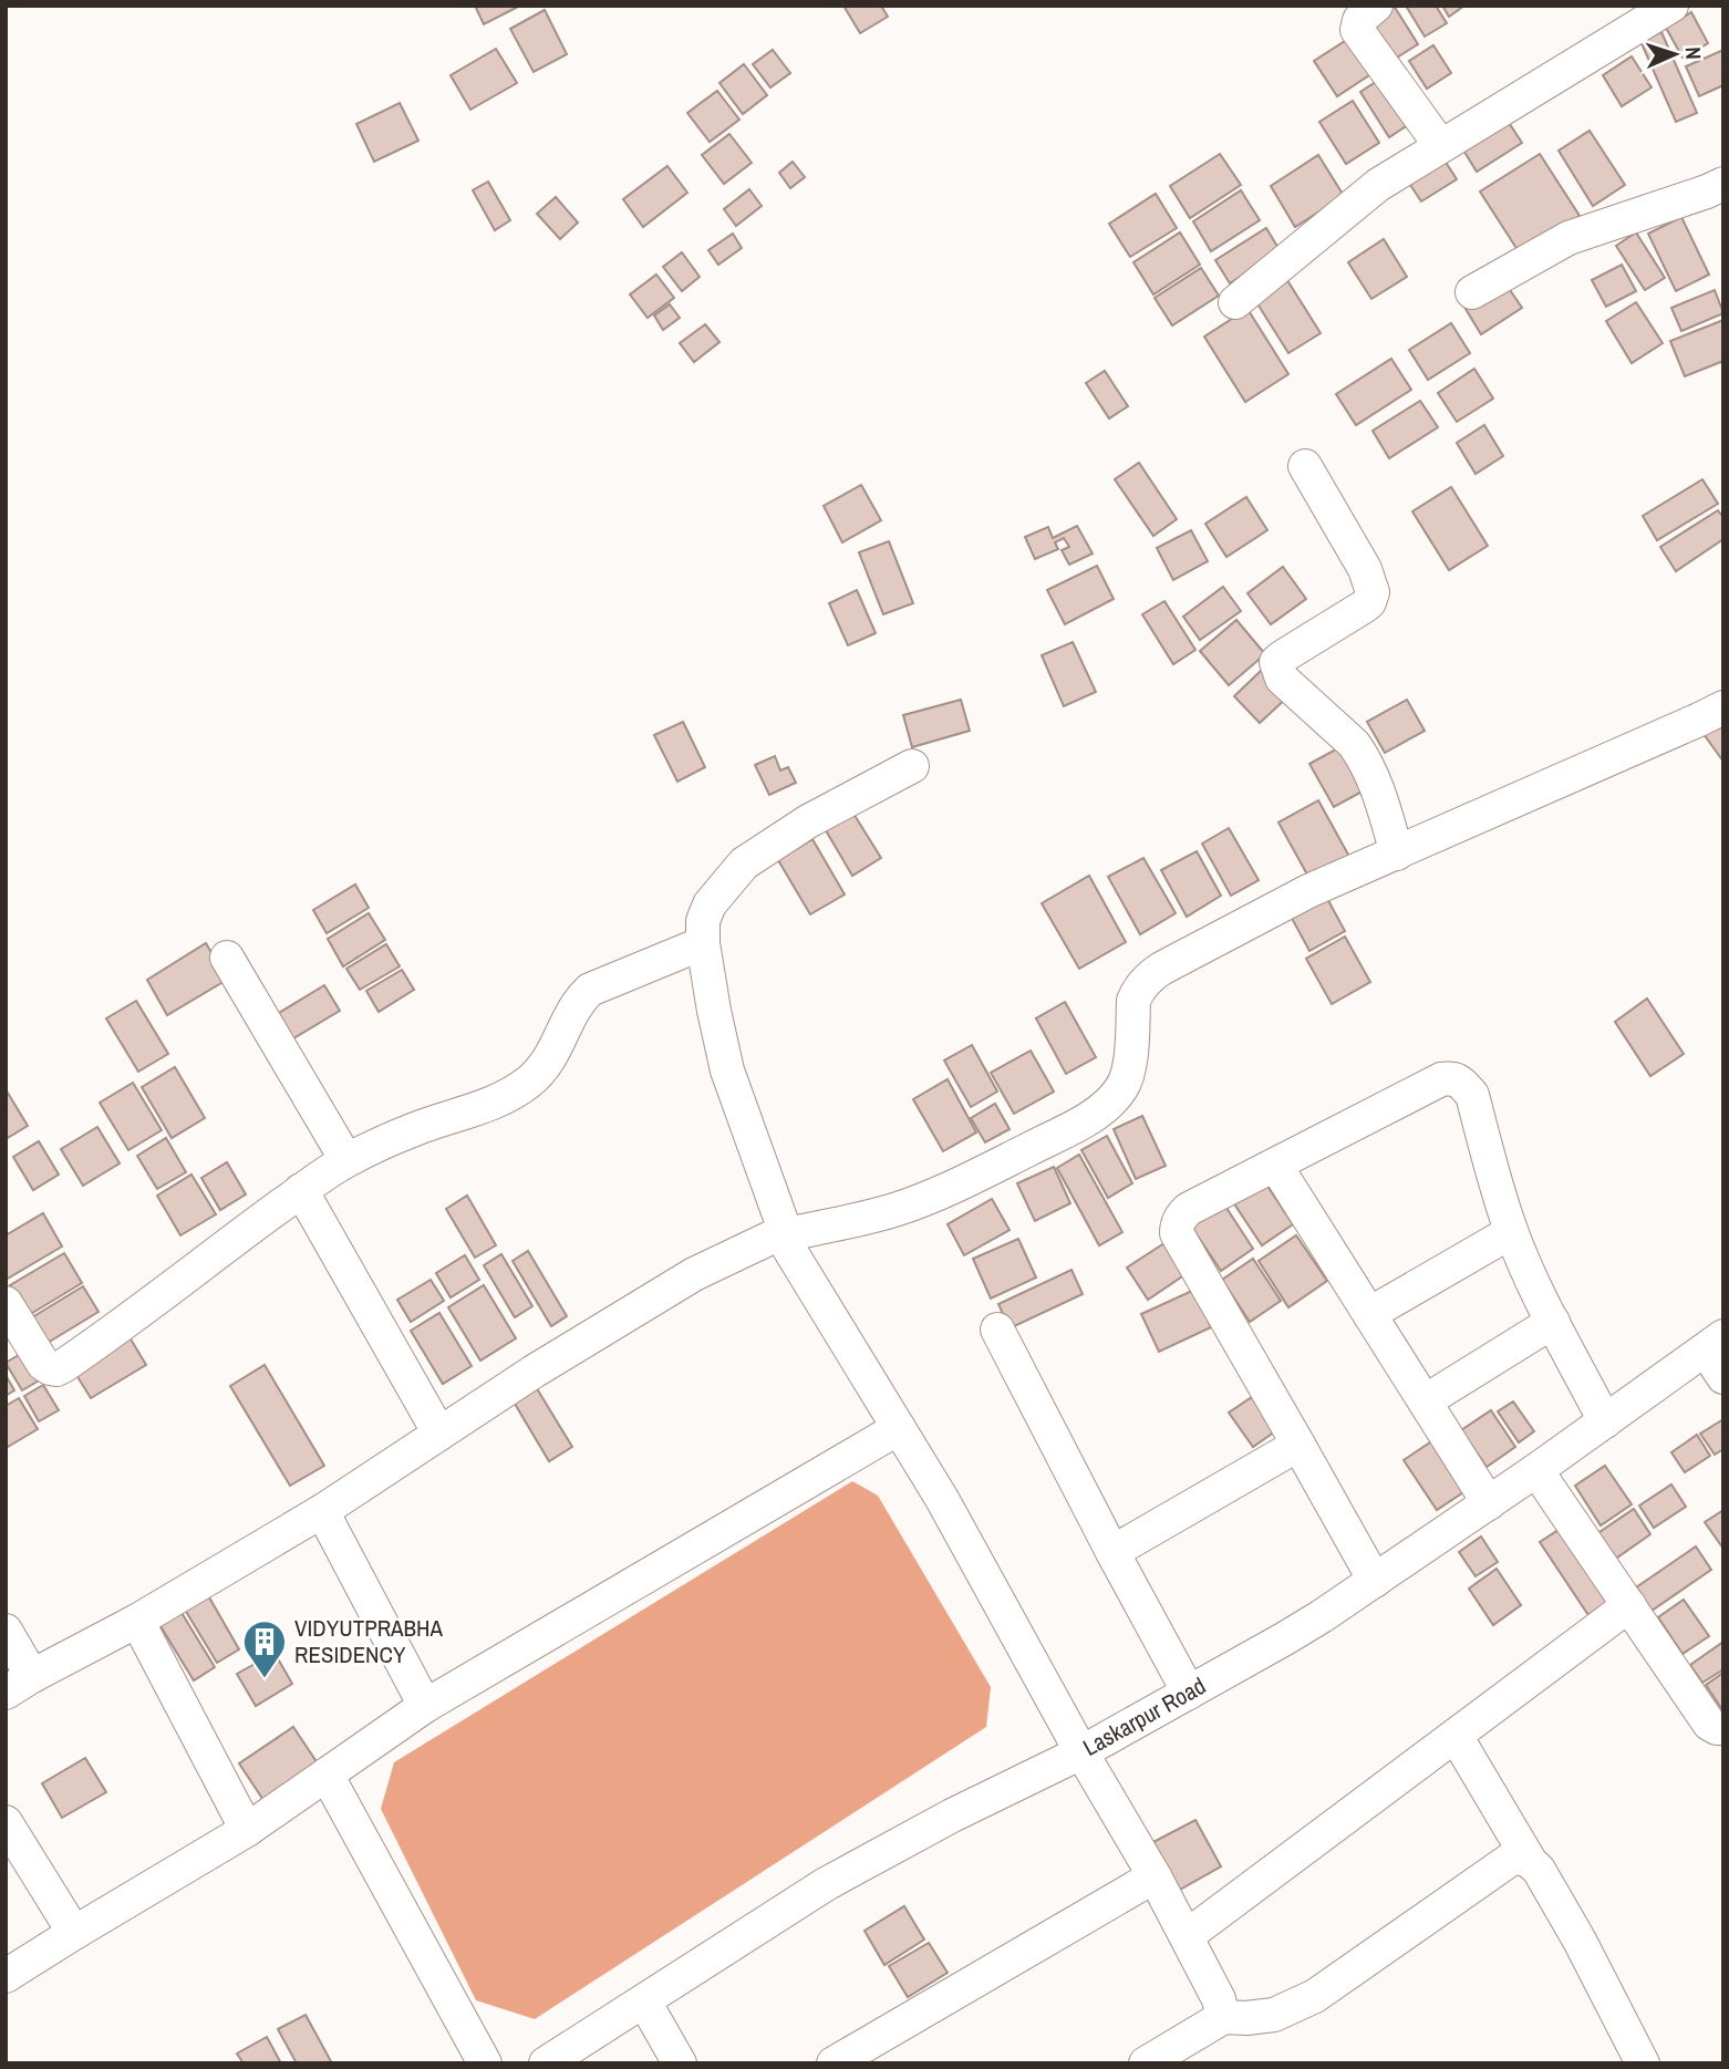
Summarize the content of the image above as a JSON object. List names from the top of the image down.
{
  "streets": {
    "street": ["Laskarpur Road"]
  },
  "places": {
    "building": ["VIDYUTPRABHA RESIDENCY"]
  },
  "north": "right"
}
